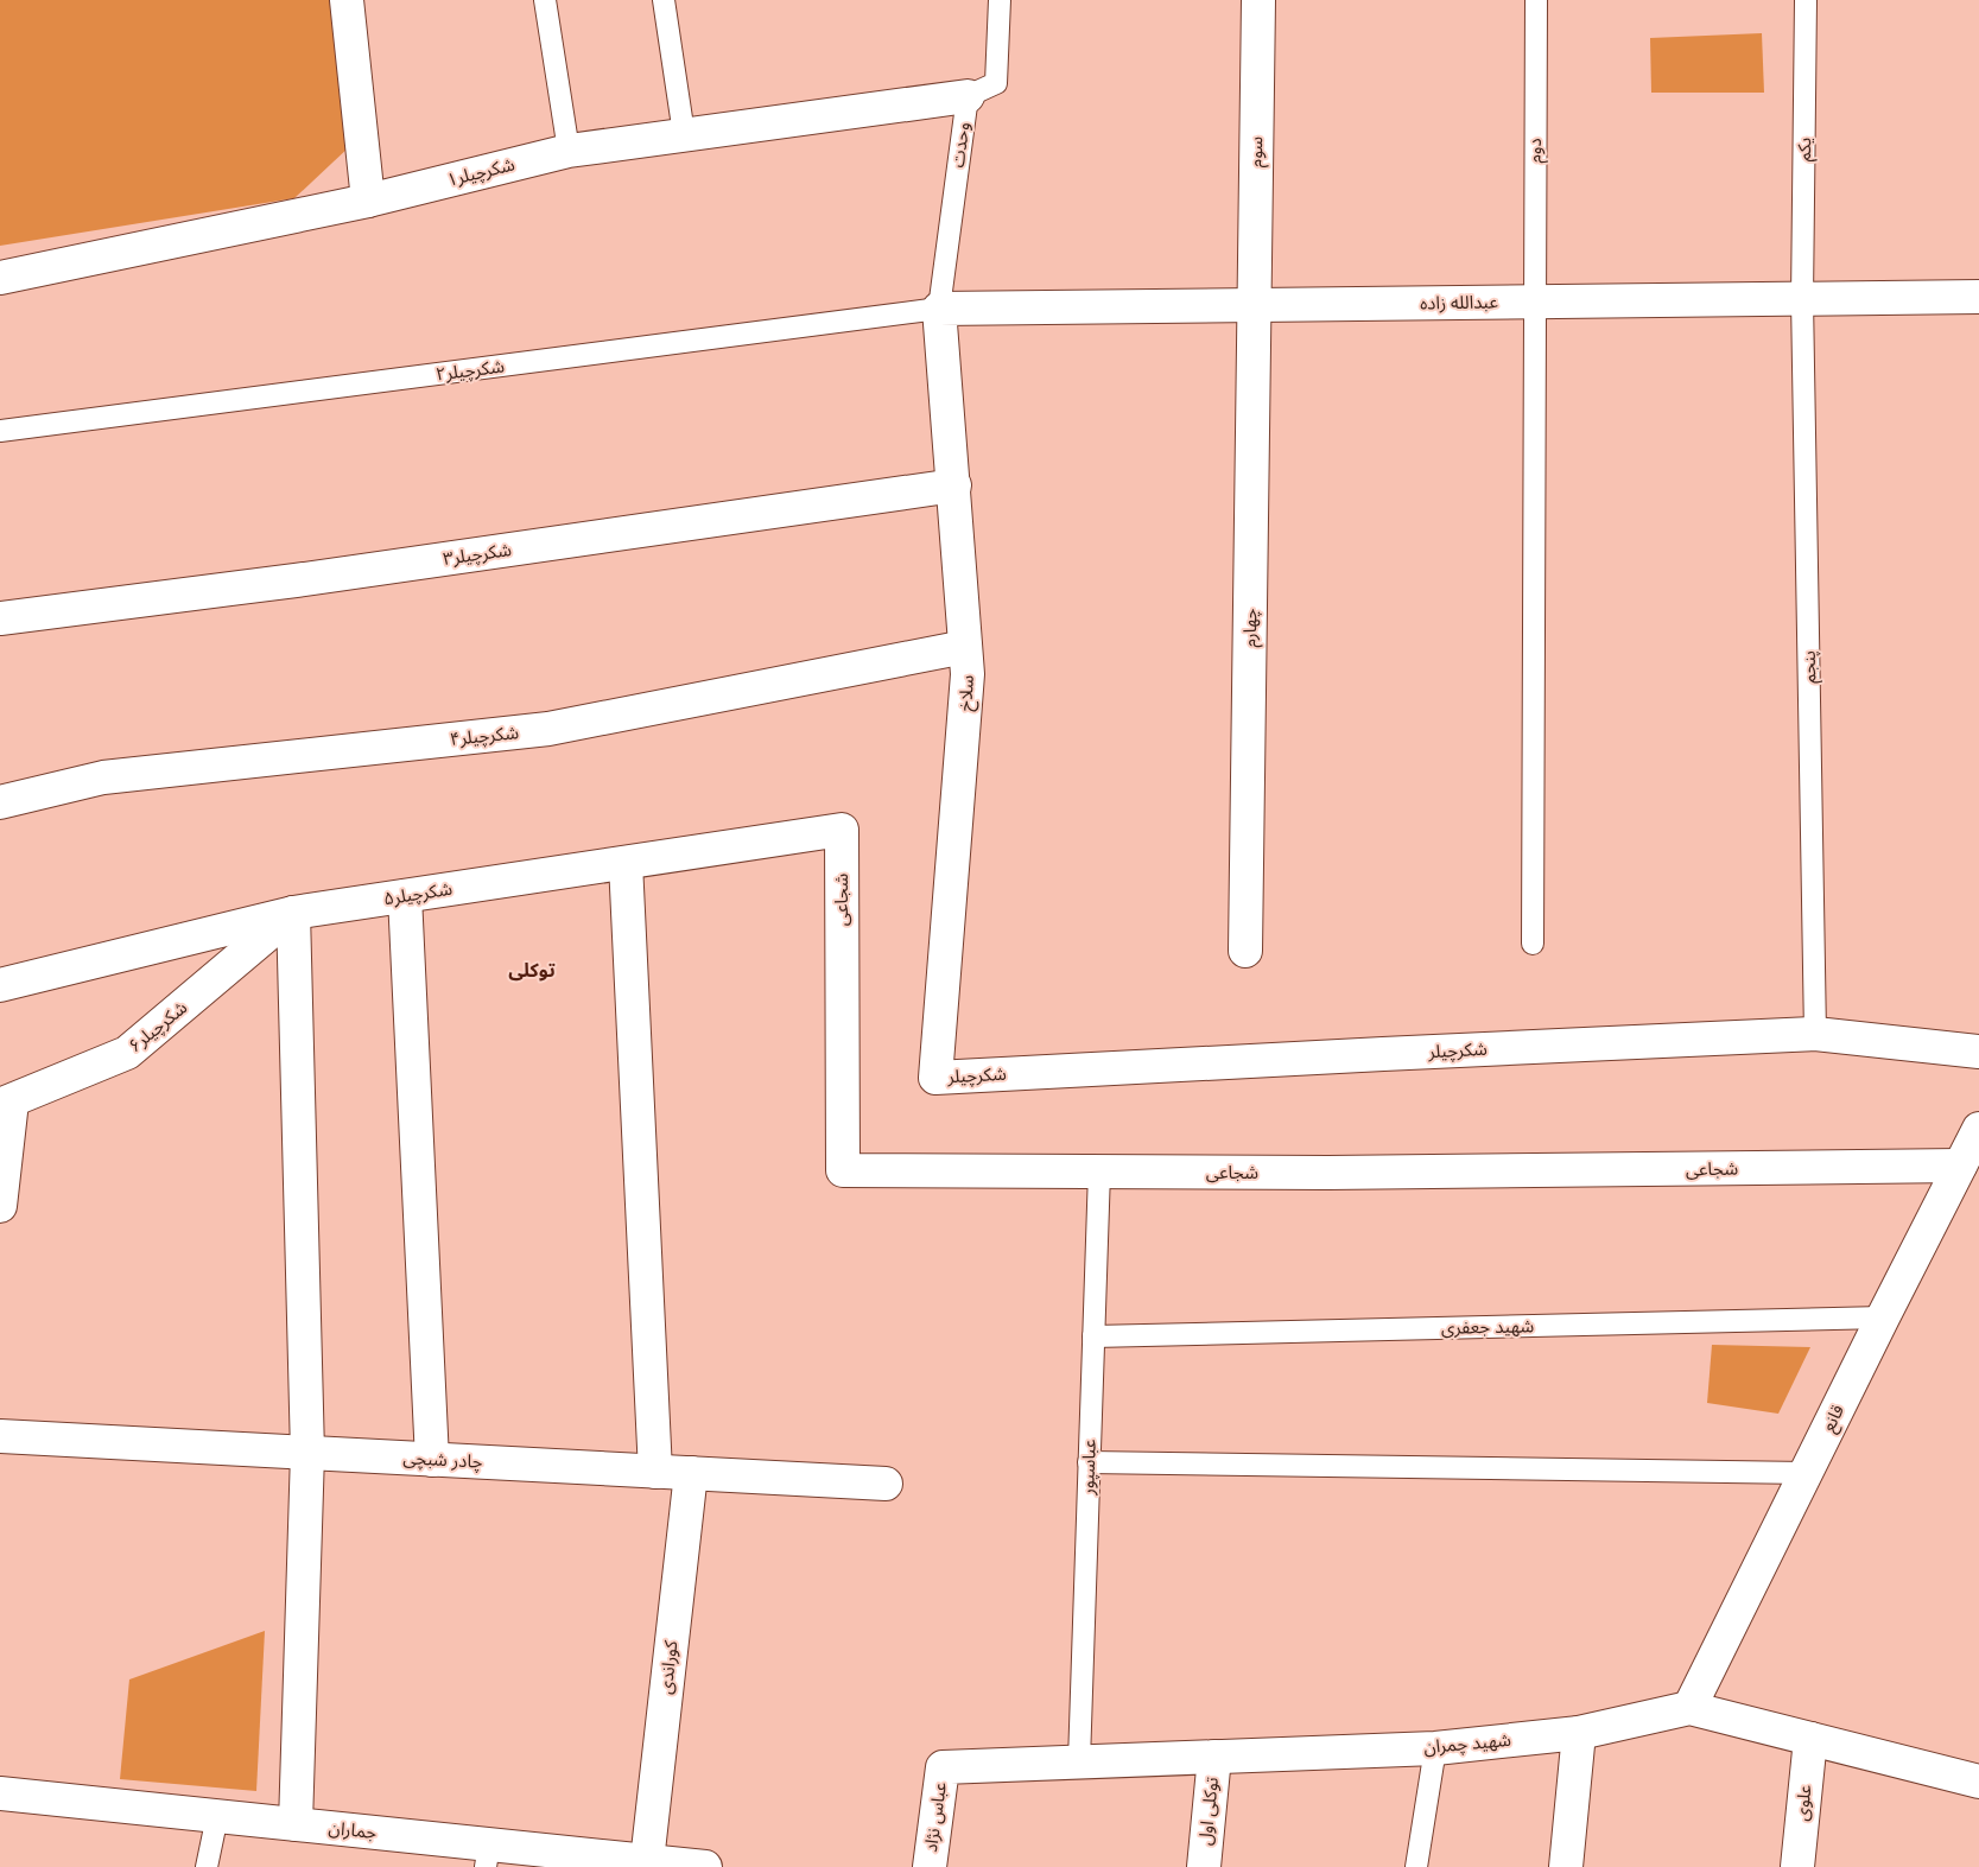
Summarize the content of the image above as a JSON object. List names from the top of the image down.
{
  "streets": {
    "street": [
      "سوم",
      "شکرچیلر۱",
      "عبدالله زاده",
      "شکرچیلر۳",
      "چهارم",
      "سلاخ",
      "شکرچیلر۴",
      "شکرچیلر۵",
      "شجاعی",
      "شکرچیلر۶",
      "شکرچیلر",
      "قانع",
      "چادر شبچی",
      "کوراندی",
      "شهید چمران",
      "علوی",
      "توکلی اول",
      "عباس نژاد",
      "جماران"
    ],
    "lane": [
      "وحدت",
      "یکم",
      "دوم",
      "شکرچیلر۲",
      "پنجم",
      "شهید جعفری",
      "عباسپور"
    ]
  },
  "crossings": [
    ["وحدت", "شکرچیلر۱"],
    ["وحدت", "عبدالله زاده"],
    ["وحدت", "شکرچیلر۲"],
    ["وحدت", "سلاخ"],
    ["یکم", "عبدالله زاده"],
    ["یکم", "پنجم"],
    ["دوم", "عبدالله زاده"],
    ["سوم", "عبدالله زاده"],
    ["سوم", "چهارم"],
    ["عبدالله زاده", "شکرچیلر۲"],
    ["عبدالله زاده", "چهارم"],
    ["عبدالله زاده", "پنجم"],
    ["عبدالله زاده", "سلاخ"],
    ["شکرچیلر۲", "سلاخ"],
    ["شکرچیلر۳", "سلاخ"],
    ["پنجم", "شکرچیلر"],
    ["سلاخ", "شکرچیلر۴"],
    ["سلاخ", "شکرچیلر"],
    ["شکرچیلر۵", "شجاعی"],
    ["شکرچیلر۵", "شکرچیلر۶"],
    ["شجاعی", "قانع"],
    ["شجاعی", "عباسپور"],
    ["شهید جعفری", "قانع"],
    ["شهید جعفری", "عباسپور"],
    ["قانع", "شهید چمران"],
    ["چادر شبچی", "کوراندی"],
    ["عباسپور", "شهید چمران"],
    ["کوراندی", "جماران"],
    ["شهید چمران", "علوی"],
    ["شهید چمران", "توکلی اول"],
    ["شهید چمران", "عباس نژاد"]
  ],
  "districts": ["توکلی"]
}
